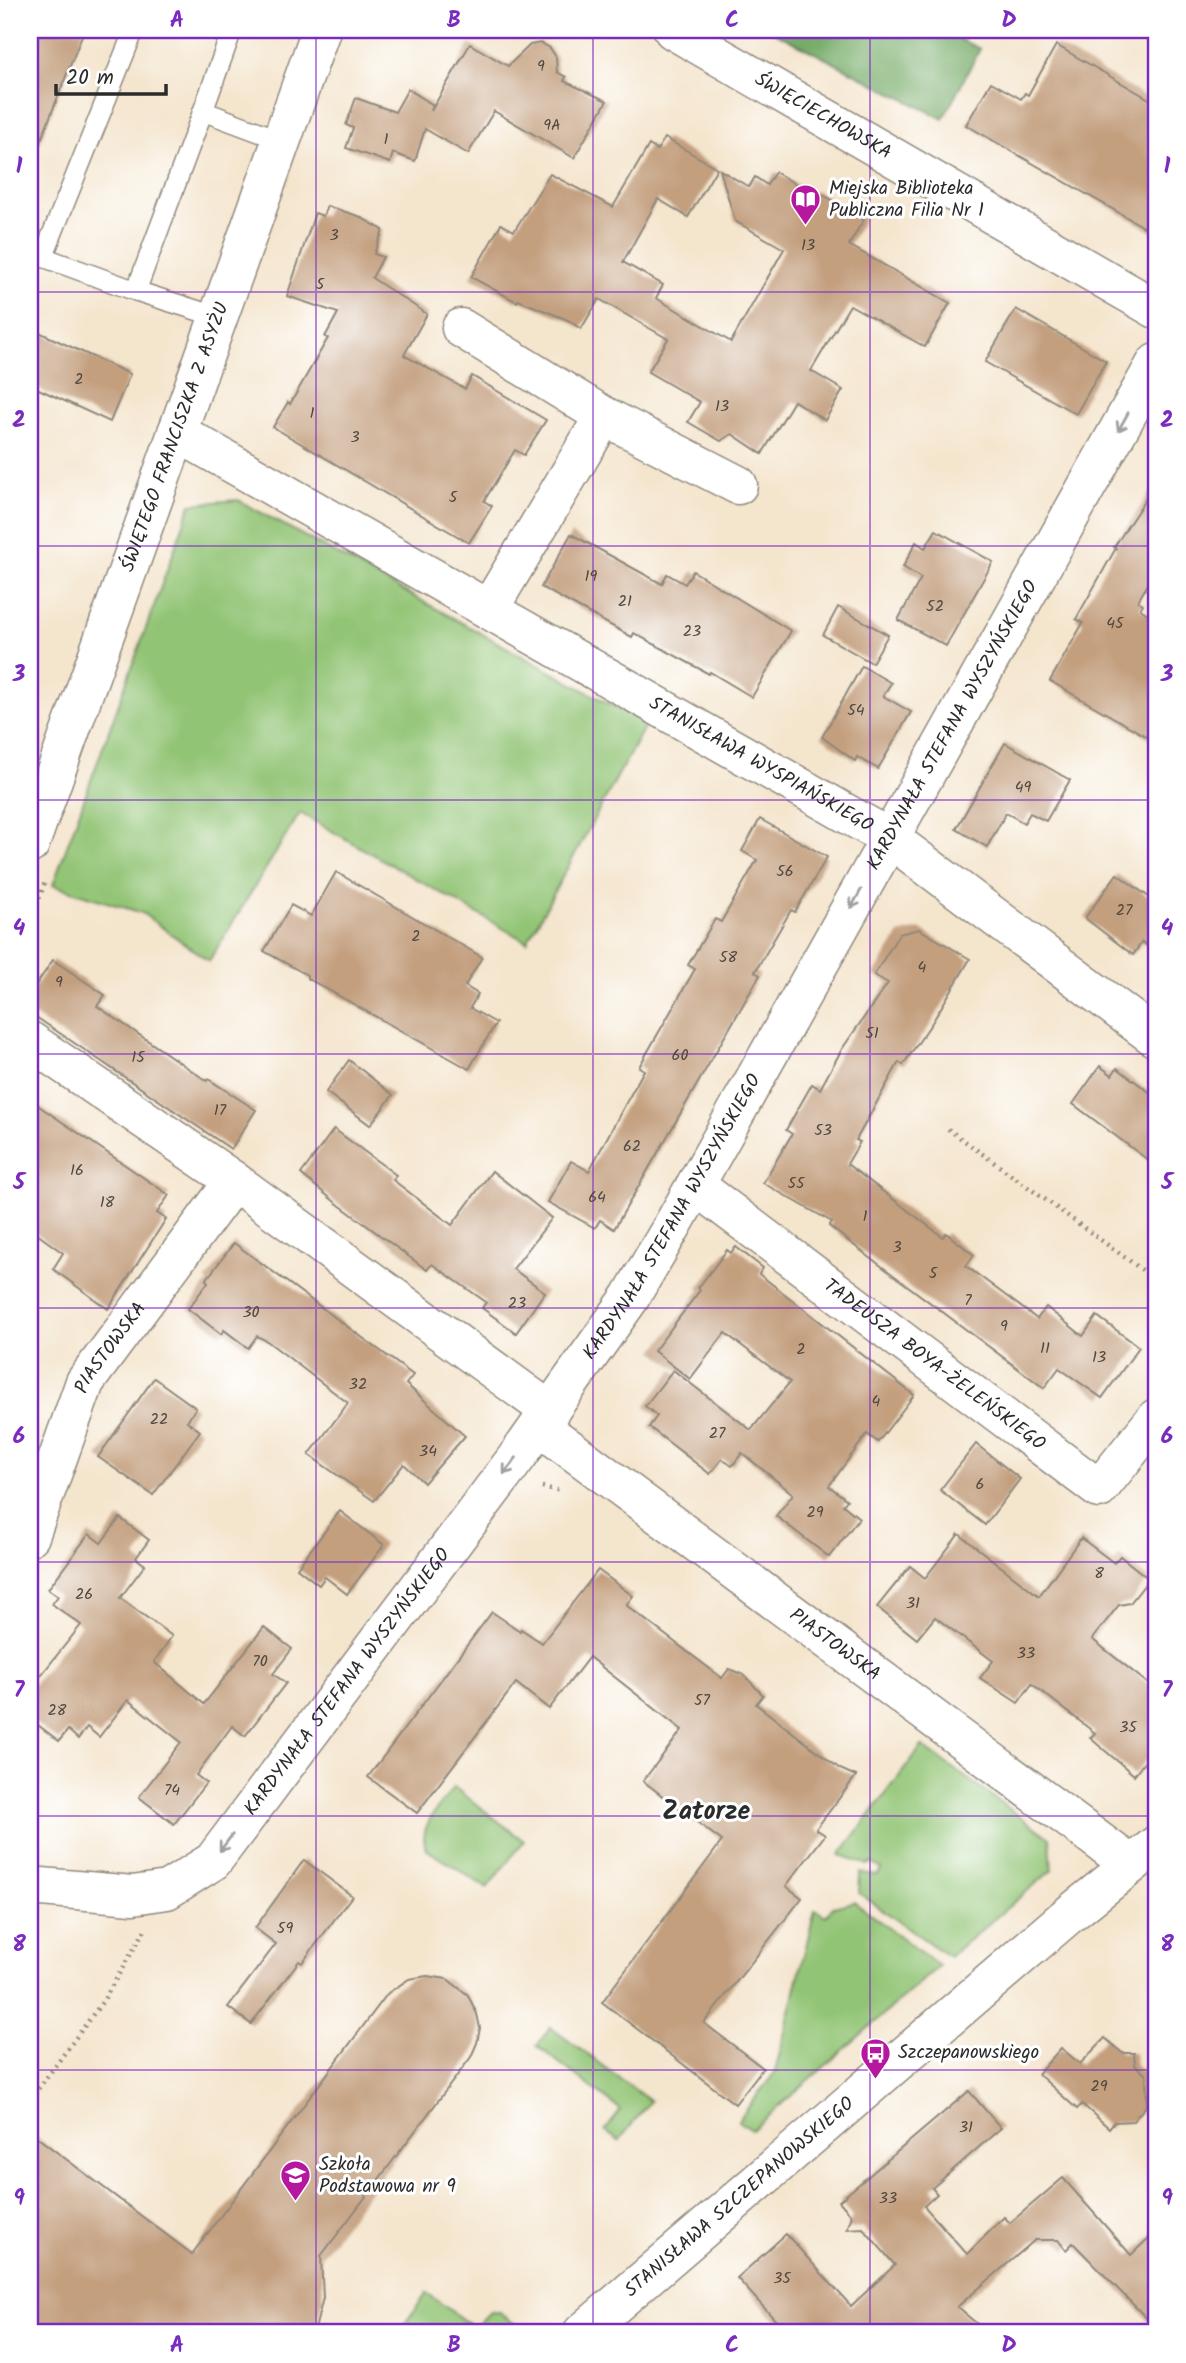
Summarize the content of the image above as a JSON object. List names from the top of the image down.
{
  "streets": {
    "street": [
      "ŚWIĘCIECHOWSKA",
      "ŚWIĘTEGO FRANCISZKA Z ASYŻU",
      "KARDYNAŁA STEFANA WYSZYŃSKIEGO",
      "STANISŁAWA WYSPIAŃSKIEGO",
      "PIASTOWSKA",
      "TADEUSZA BOYA-ŻELEŃSKIEGO",
      "STANISŁAWA SZCZEPANOWSKIEGO"
    ]
  },
  "crossings": [
    ["ŚWIĘTEGO FRANCISZKA Z ASYŻU", "STANISŁAWA WYSPIAŃSKIEGO"],
    ["KARDYNAŁA STEFANA WYSZYŃSKIEGO", "STANISŁAWA WYSPIAŃSKIEGO"],
    ["KARDYNAŁA STEFANA WYSZYŃSKIEGO", "PIASTOWSKA"],
    ["KARDYNAŁA STEFANA WYSZYŃSKIEGO", "TADEUSZA BOYA-ŻELEŃSKIEGO"],
    ["PIASTOWSKA", "STANISŁAWA SZCZEPANOWSKIEGO"]
  ],
  "one_way": ["KARDYNAŁA STEFANA WYSZYŃSKIEGO"],
  "districts": ["Zatorze"],
  "places": {
    "library": ["Miejska Biblioteka Publiczna Filia Nr 1"],
    "bus stop": ["Szczepanowskiego"],
    "school or university": ["Szkoła Podstawowa nr 9"]
  },
  "house_numbers": [
    "9",
    "9A",
    "1",
    "3",
    "13",
    "5",
    "2",
    "13",
    "1",
    "3",
    "5",
    "19",
    "21",
    "52",
    "45",
    "23",
    "54",
    "49",
    "56",
    "27",
    "2",
    "58",
    "4",
    "9",
    "51",
    "60",
    "15",
    "17",
    "53",
    "62",
    "16",
    "55",
    "64",
    "18",
    "1",
    "3",
    "5",
    "7",
    "23",
    "30",
    "9",
    "11",
    "2",
    "13",
    "32",
    "4",
    "22",
    "27",
    "34",
    "6",
    "29",
    "8",
    "26",
    "31",
    "33",
    "70",
    "57",
    "28",
    "35",
    "74",
    "59",
    "29",
    "31",
    "33",
    "35"
  ],
  "scale_bar": "20 m",
  "grid": {
    "columns": [
      "A",
      "B",
      "C",
      "D"
    ],
    "rows": [
      "1",
      "2",
      "3",
      "4",
      "5",
      "6",
      "7",
      "8",
      "9"
    ]
  }
}
